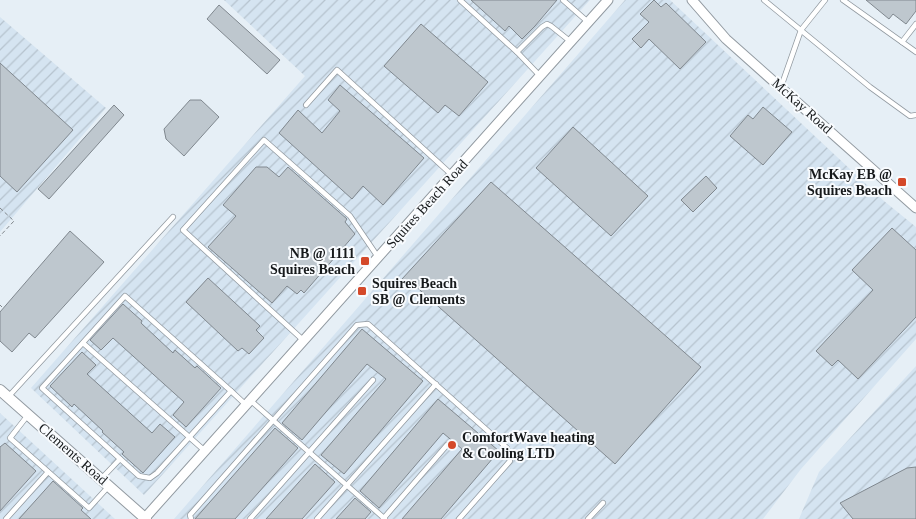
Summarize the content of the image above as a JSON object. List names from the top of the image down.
{
  "streets": {
    "street": ["McKay Road", "Squires Beach Road", "Clements Road"]
  },
  "crossings": [
    ["Squires Beach Road", "Clements Road"]
  ],
  "places": {
    "transit": ["McKay EB @ Squires Beach", "NB @ 1111 Squires Beach", "Squires Beach SB @ Clements"],
    "other": ["ComfortWave heating & Cooling LTD"]
  }
}
